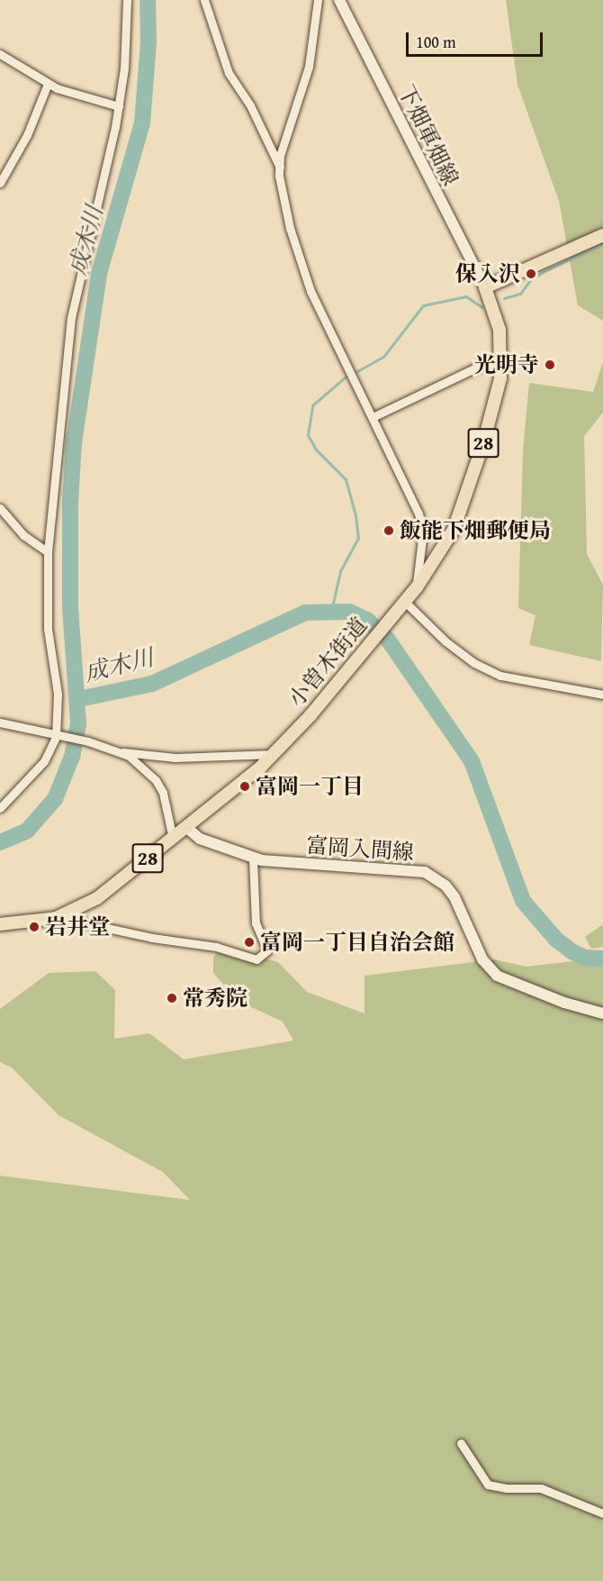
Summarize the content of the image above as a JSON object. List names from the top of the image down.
{
  "streets": {
    "main road": [
      "下畑軍畑線",
      "28",
      "小曽木街道",
      "富岡入間線"
    ]
  },
  "crossings": [
    ["下畑軍畑線", "小曽木街道"],
    ["小曽木街道", "富岡入間線"]
  ],
  "water": ["成木川"],
  "places": [
    "保入沢",
    "光明寺",
    "飯能下畑郵便局",
    "富岡一丁目",
    "岩井堂",
    "富岡一丁目自治会館",
    "常秀院"
  ],
  "scale_bar": "100 m"
}
